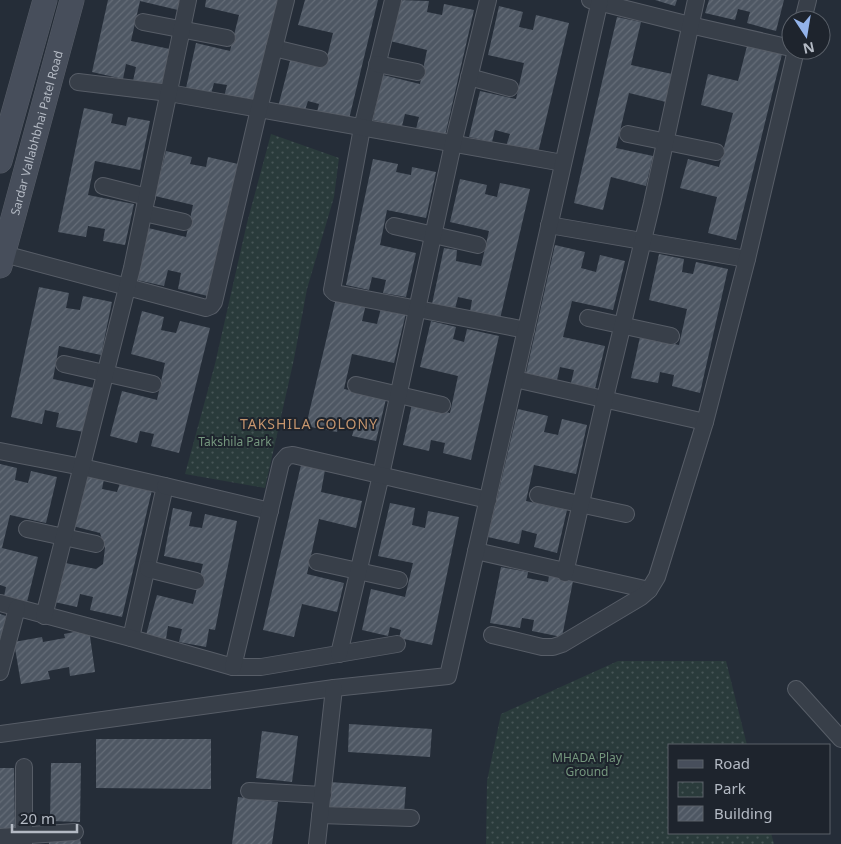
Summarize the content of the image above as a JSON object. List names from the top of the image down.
{
  "streets": {
    "main road": ["Sardar Vallabhbhai Patel Road"]
  },
  "districts": ["TAKSHILA COLONY"],
  "parks": ["Takshila Park", "MHADA Play Ground"],
  "legend": ["Road", "Park", "Building"],
  "scale_bar": "20 m",
  "north": "bottom"
}
